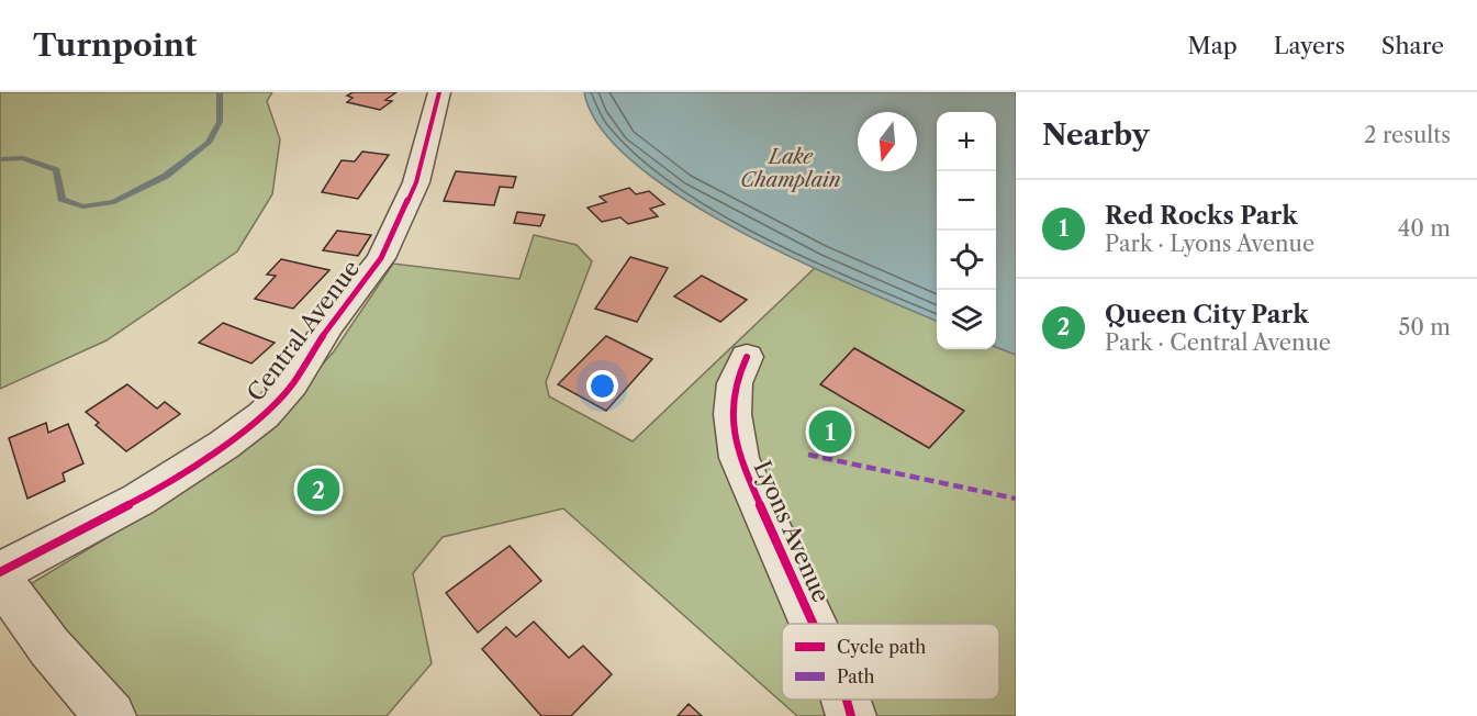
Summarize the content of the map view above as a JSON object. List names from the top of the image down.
{
  "streets": {
    "street": ["Central Avenue", "Lyons Avenue"]
  },
  "water": ["Lake Champlain"],
  "legend": ["Cycle path", "Path"],
  "north": "bottom",
  "page": {
    "header": "Turnpoint",
    "nav": ["Map", "Layers", "Share"],
    "heading": ["Nearby", "2 results"],
    "map_buttons": ["+", "−"],
    "list": [
      {
        "mark": "1",
        "name": "Red Rocks Park",
        "note": "Park · Lyons Avenue",
        "value": "40 m"
      },
      {
        "mark": "2",
        "name": "Queen City Park",
        "note": "Park · Central Avenue",
        "value": "50 m"
      }
    ],
    "pins": ["1", "2"]
  }
}
